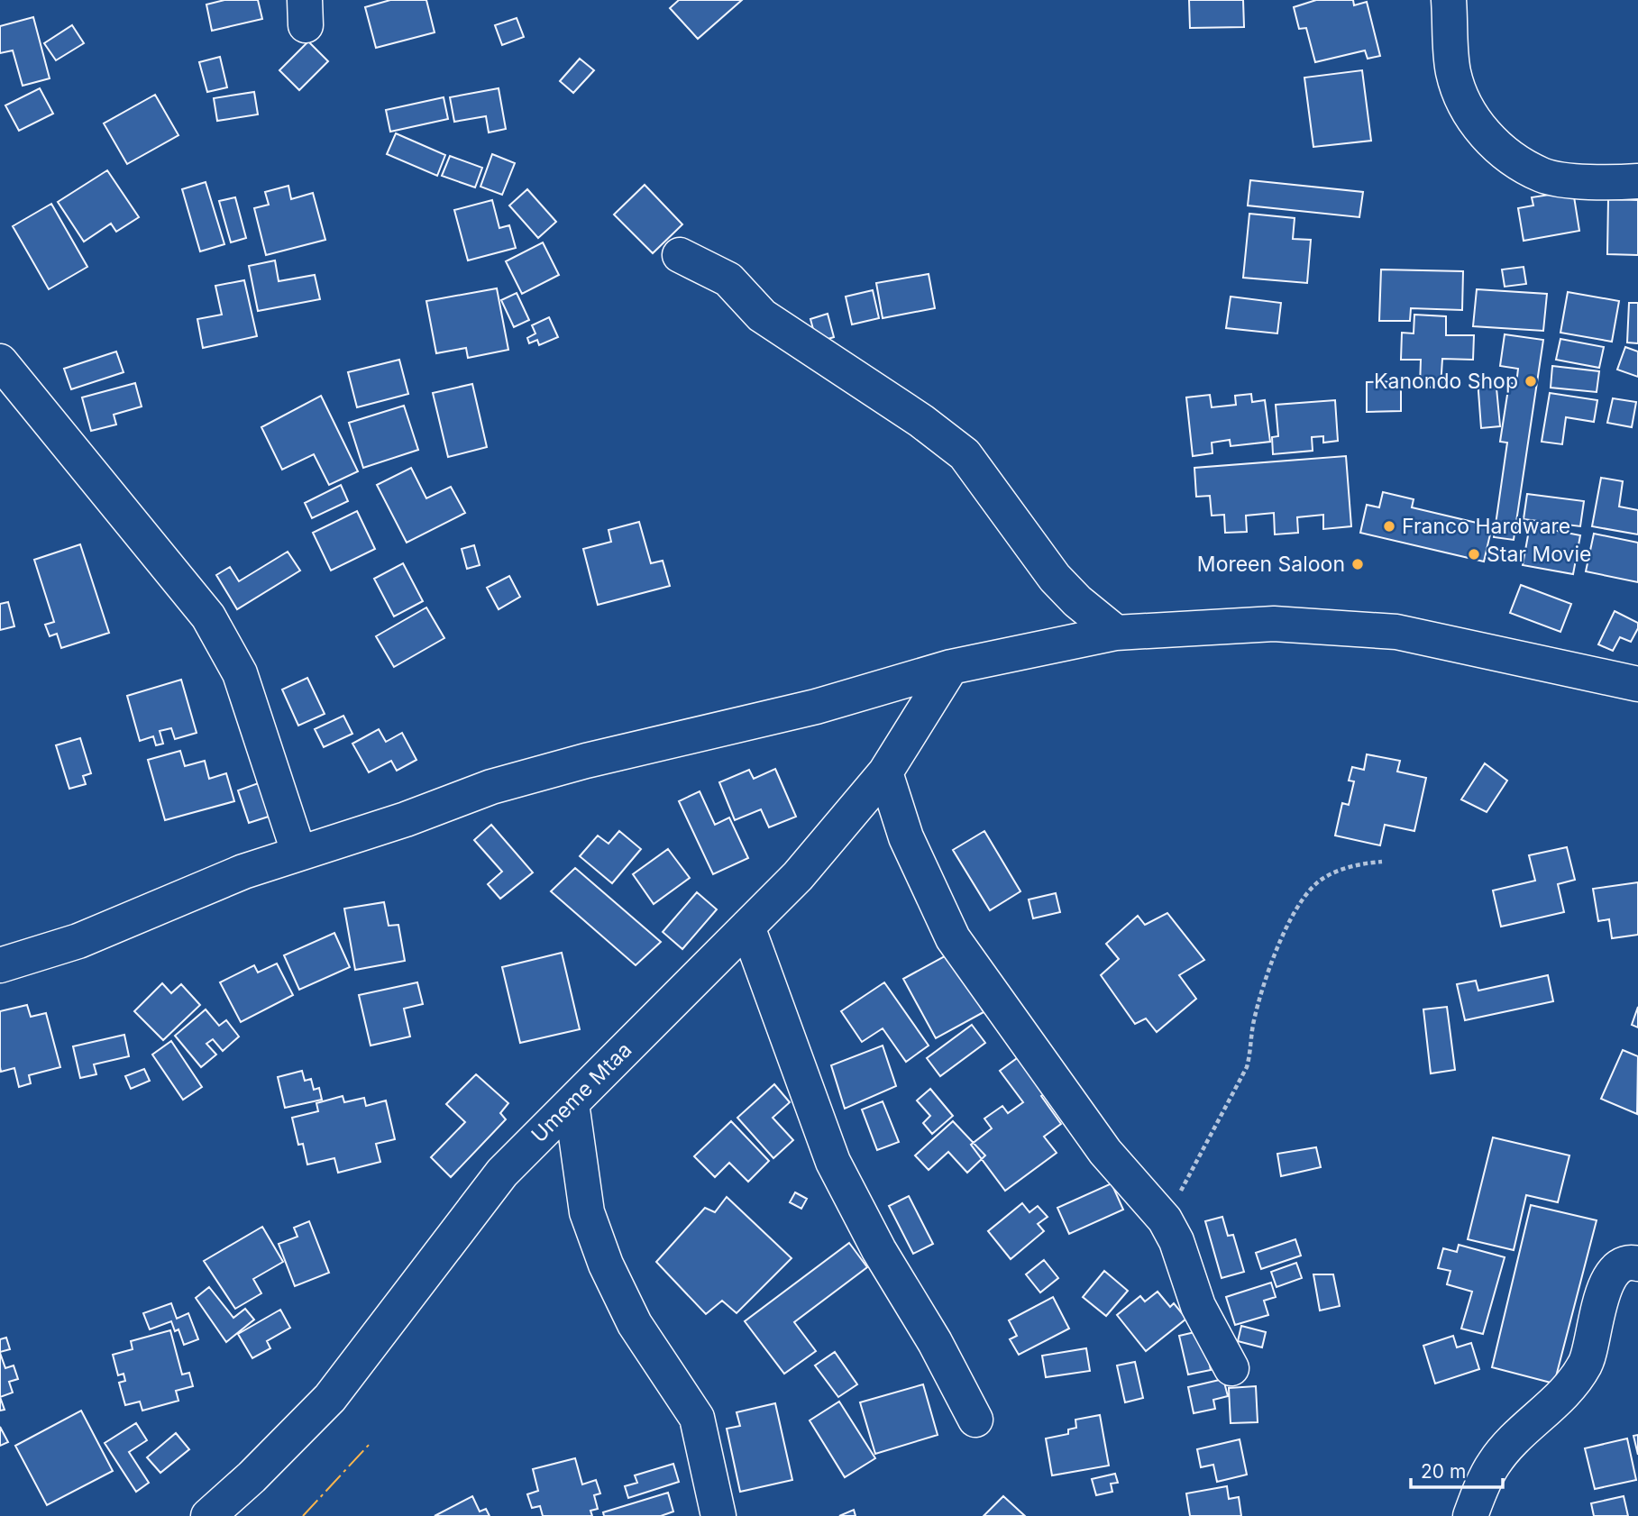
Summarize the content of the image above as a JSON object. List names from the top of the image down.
{
  "streets": {
    "street": ["Umeme Mtaa"]
  },
  "places": [
    "Kanondo Shop",
    "Franco Hardware",
    "Star Movie",
    "Moreen Saloon"
  ],
  "scale_bar": "20 m"
}
